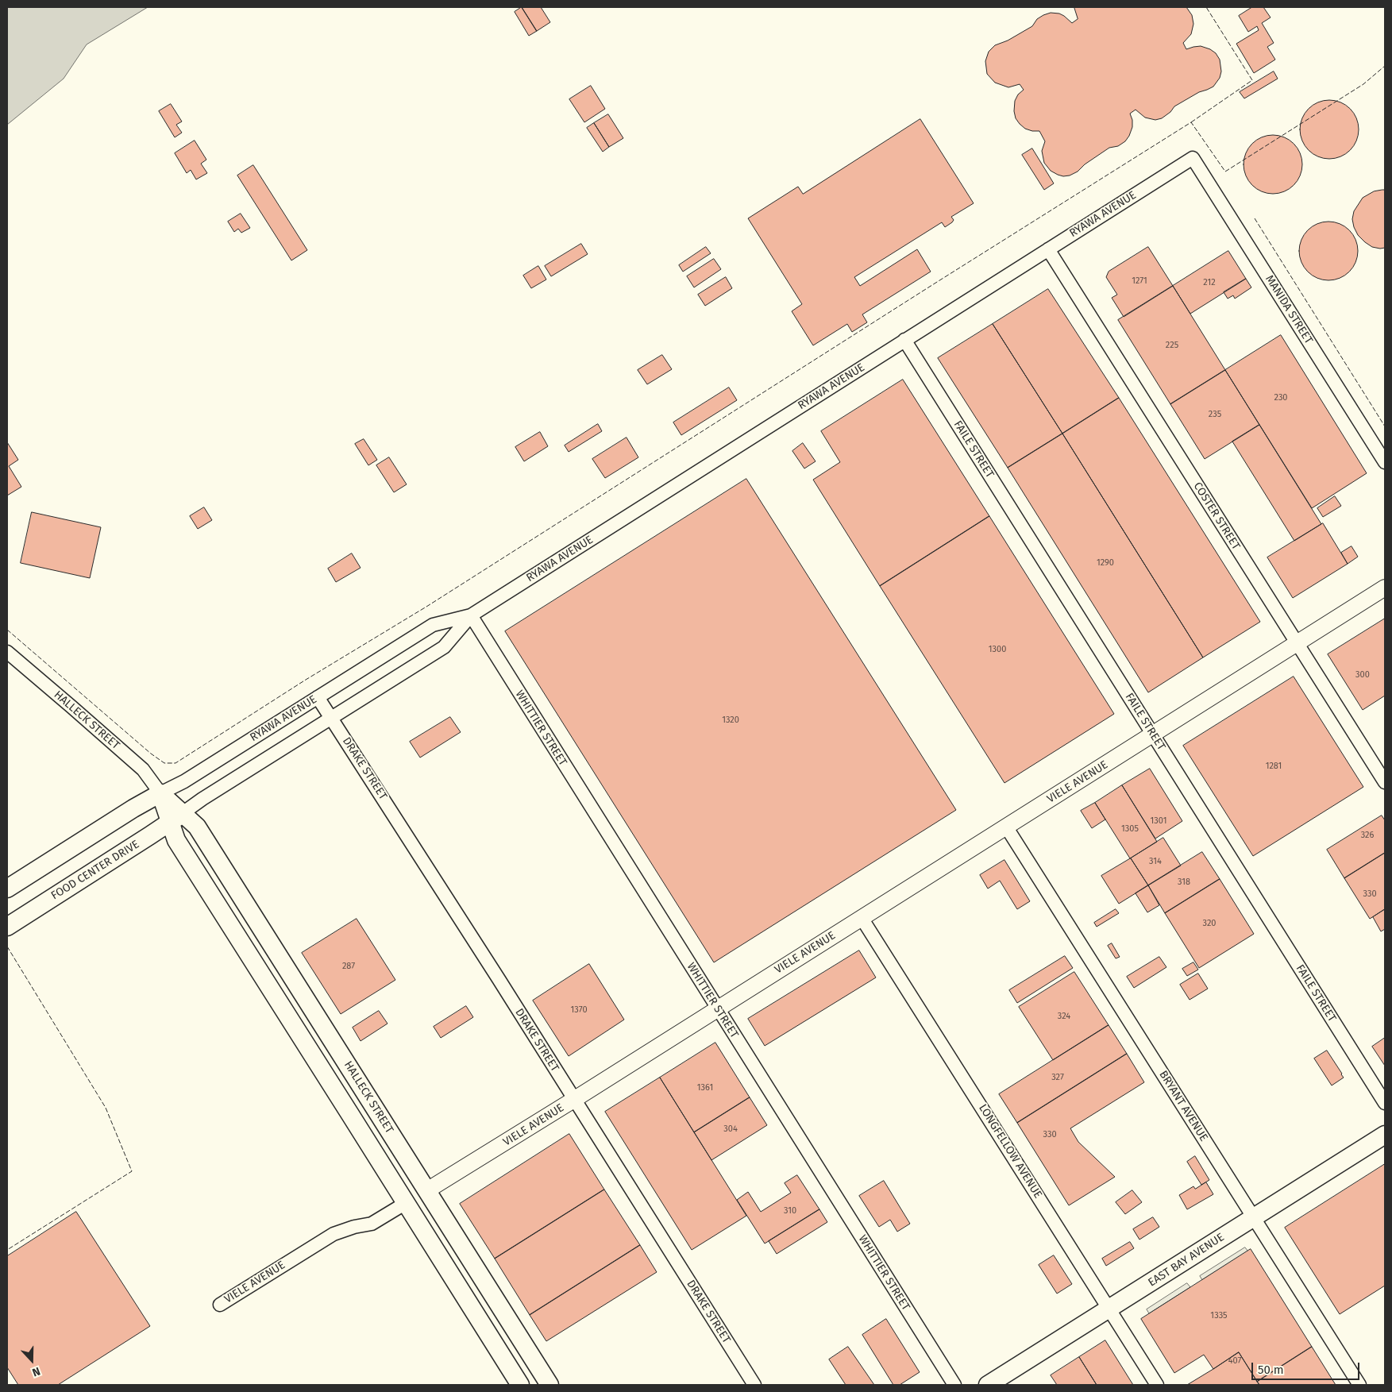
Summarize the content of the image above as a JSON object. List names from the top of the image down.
{
  "streets": {
    "main road": [
      "HALLECK STREET",
      "VIELE AVENUE",
      "FOOD CENTER DRIVE",
      "EAST BAY AVENUE"
    ],
    "street": [
      "RYAWA AVENUE",
      "MANIDA STREET",
      "FAILE STREET",
      "COSTER STREET",
      "WHITTIER STREET",
      "DRAKE STREET",
      "BRYANT AVENUE",
      "LONGFELLOW AVENUE"
    ]
  },
  "crossings": [
    ["RYAWA AVENUE", "MANIDA STREET"],
    ["RYAWA AVENUE", "FAILE STREET"],
    ["RYAWA AVENUE", "COSTER STREET"],
    ["RYAWA AVENUE", "HALLECK STREET"],
    ["RYAWA AVENUE", "WHITTIER STREET"],
    ["RYAWA AVENUE", "DRAKE STREET"],
    ["RYAWA AVENUE", "FOOD CENTER DRIVE"],
    ["FAILE STREET", "VIELE AVENUE"],
    ["COSTER STREET", "VIELE AVENUE"],
    ["HALLECK STREET", "VIELE AVENUE"],
    ["HALLECK STREET", "FOOD CENTER DRIVE"],
    ["WHITTIER STREET", "VIELE AVENUE"],
    ["DRAKE STREET", "VIELE AVENUE"],
    ["VIELE AVENUE", "BRYANT AVENUE"],
    ["VIELE AVENUE", "LONGFELLOW AVENUE"],
    ["BRYANT AVENUE", "EAST BAY AVENUE"],
    ["LONGFELLOW AVENUE", "EAST BAY AVENUE"]
  ],
  "house_numbers": [
    "1271",
    "212",
    "225",
    "230",
    "235",
    "1290",
    "1300",
    "300",
    "1320",
    "1281",
    "1301",
    "1305",
    "326",
    "314",
    "318",
    "330",
    "320",
    "287",
    "1370",
    "324",
    "327",
    "1361",
    "304",
    "330",
    "310",
    "1335",
    "407"
  ],
  "scale_bar": "50 m",
  "north": "bottom"
}
